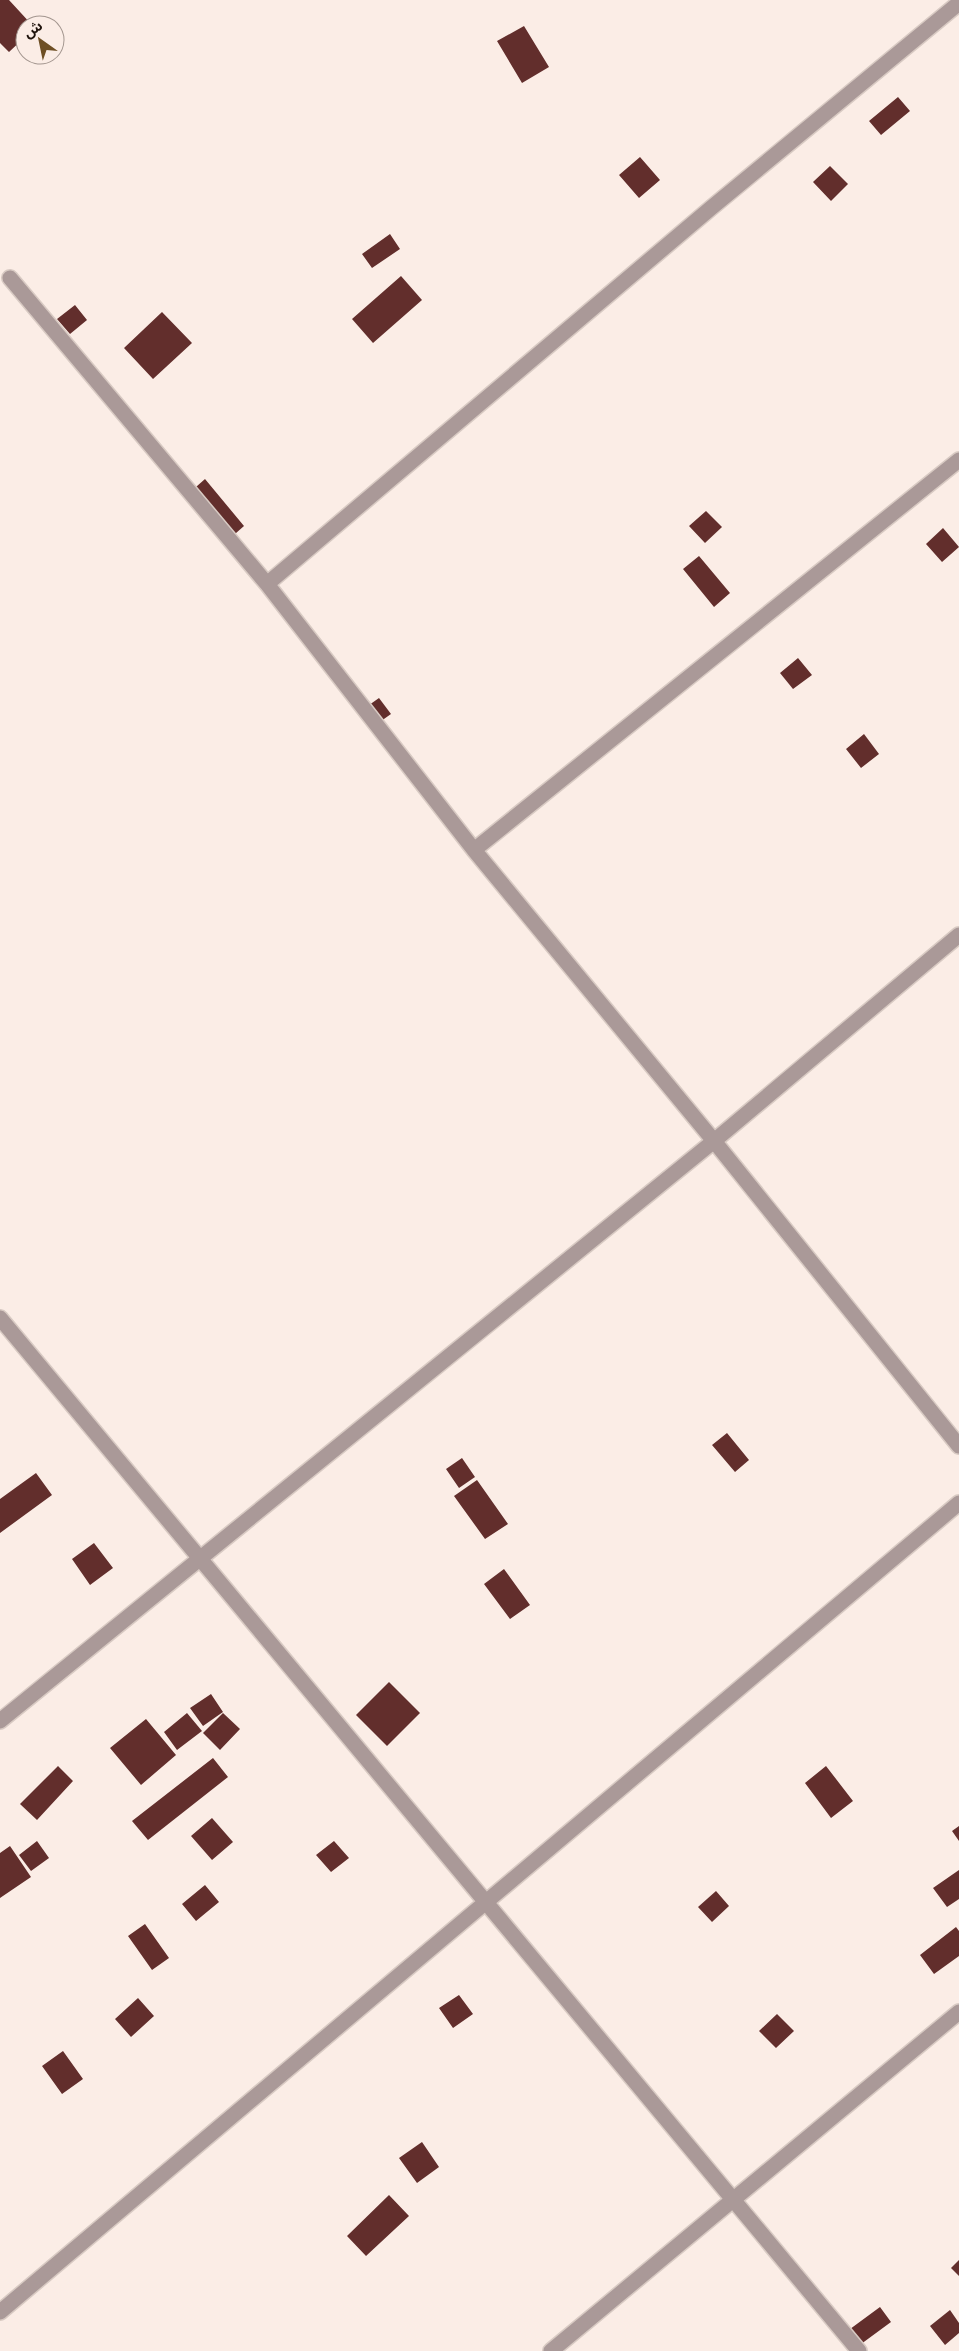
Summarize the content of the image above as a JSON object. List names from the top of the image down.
{
  "north": "top left"
}
